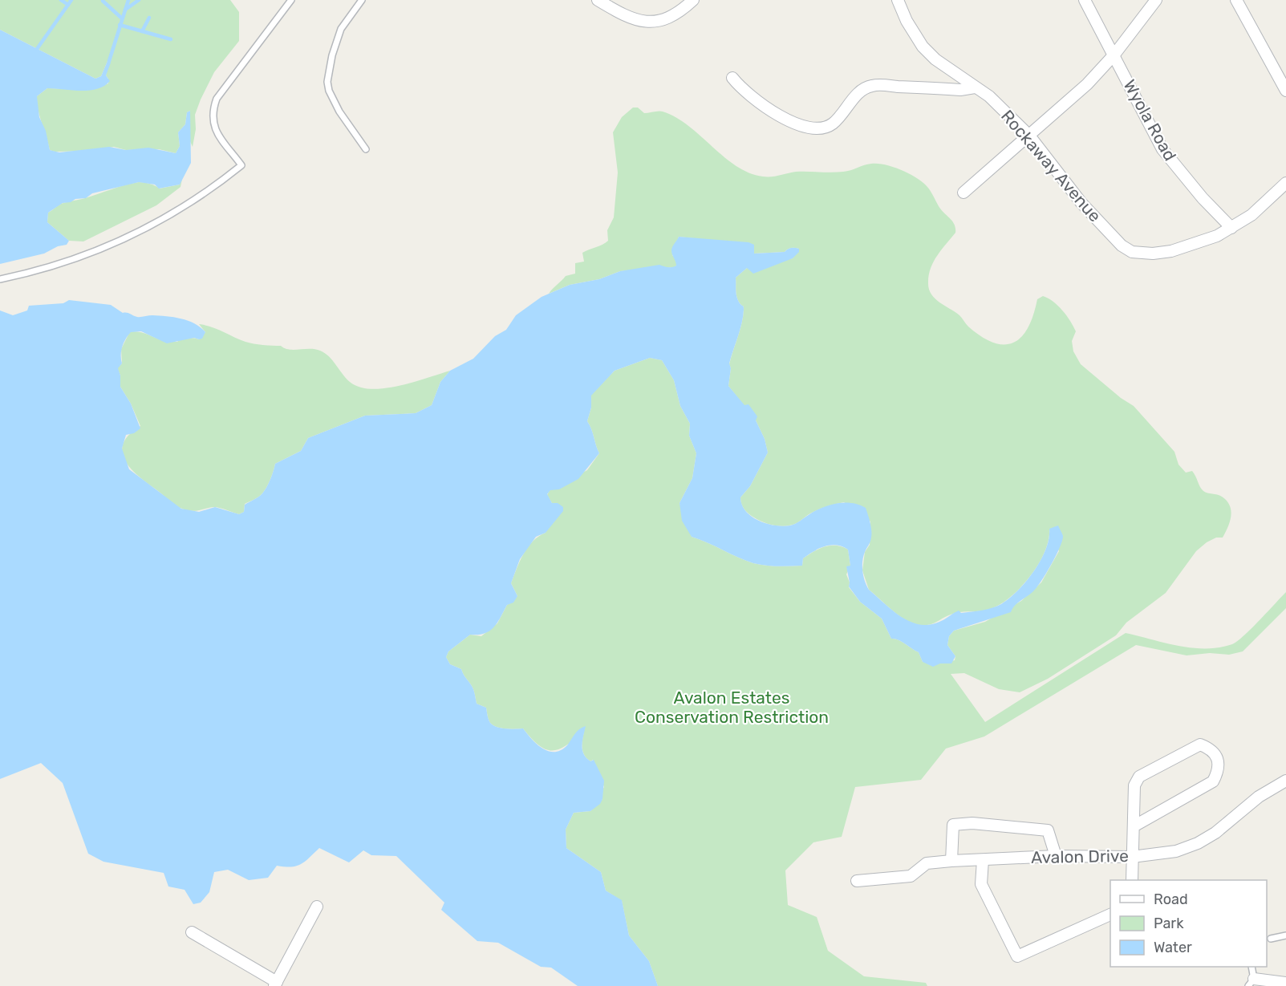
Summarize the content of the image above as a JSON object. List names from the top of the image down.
{
  "streets": {
    "street": ["Wyola Road", "Rockaway Avenue", "Avalon Drive"]
  },
  "crossings": [
    ["Wyola Road", "Rockaway Avenue"]
  ],
  "parks": ["Avalon Estates Conservation Restriction"],
  "legend": ["Road", "Park", "Water"]
}
